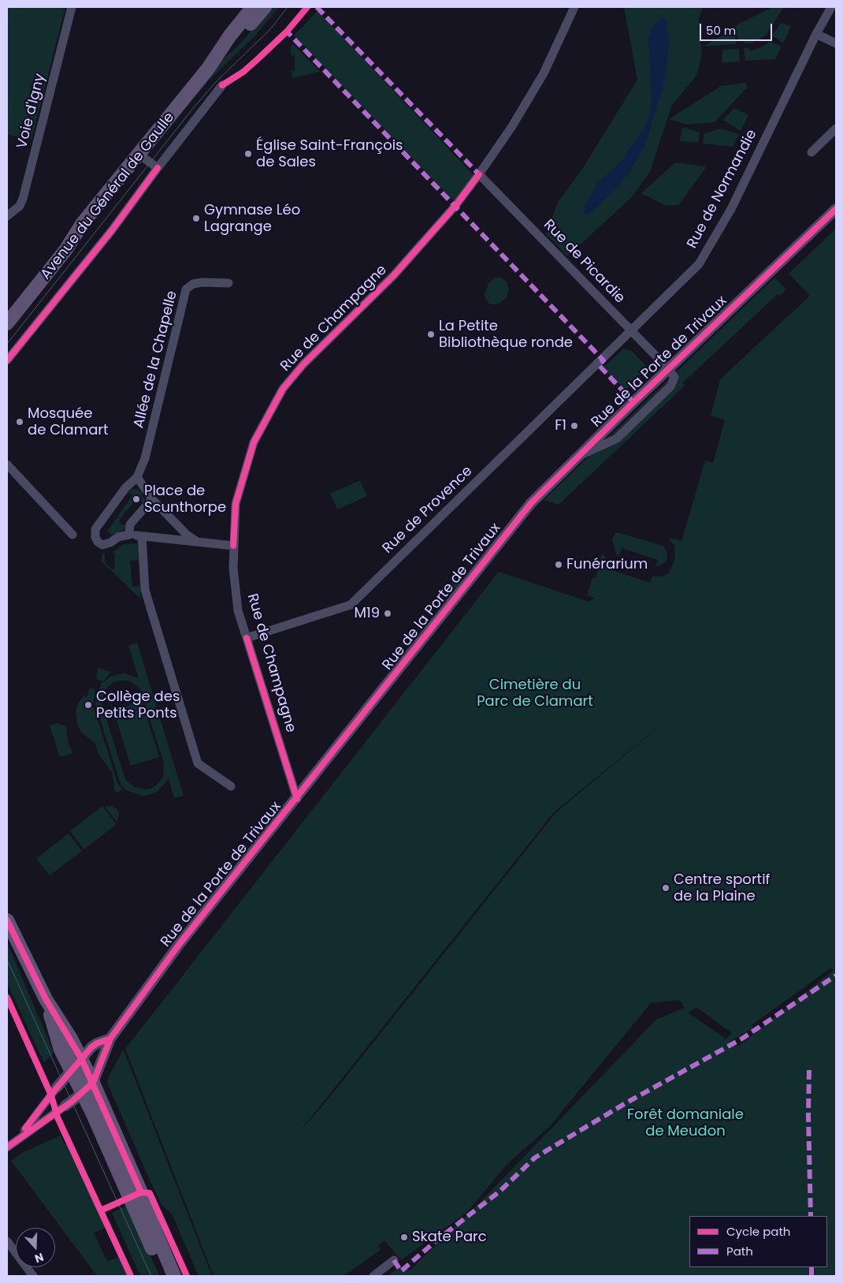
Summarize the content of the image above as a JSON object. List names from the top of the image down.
{
  "streets": {
    "main road": ["Avenue du Général de Gaulle"],
    "street": [
      "Voie d'Igny",
      "Rue de Normandie",
      "Rue de Picardie",
      "Rue de Champagne",
      "Allée de la Chapelle",
      "Rue de la Porte de Trivaux",
      "Rue de Provence"
    ]
  },
  "crossings": [
    ["Rue de Normandie", "Rue de Picardie"],
    ["Rue de Normandie", "Rue de Provence"],
    ["Rue de Picardie", "Rue de Champagne"],
    ["Rue de Picardie", "Rue de la Porte de Trivaux"],
    ["Rue de Champagne", "Rue de la Porte de Trivaux"],
    ["Rue de Champagne", "Rue de Provence"]
  ],
  "parks": ["Cimetière du Parc de Clamart", "Forêt domaniale de Meudon"],
  "places": [
    "Église Saint-François de Sales",
    "Gymnase Léo Lagrange",
    "La Petite Bibliothèque ronde",
    "Mosquée de Clamart",
    "F1",
    "Place de Scunthorpe",
    "Funérarium",
    "M19",
    "Collège des Petits Ponts",
    "Centre sportif de la Plaine",
    "Skate Parc"
  ],
  "legend": ["Cycle path", "Path"],
  "scale_bar": "50 m",
  "north": "bottom"
}
